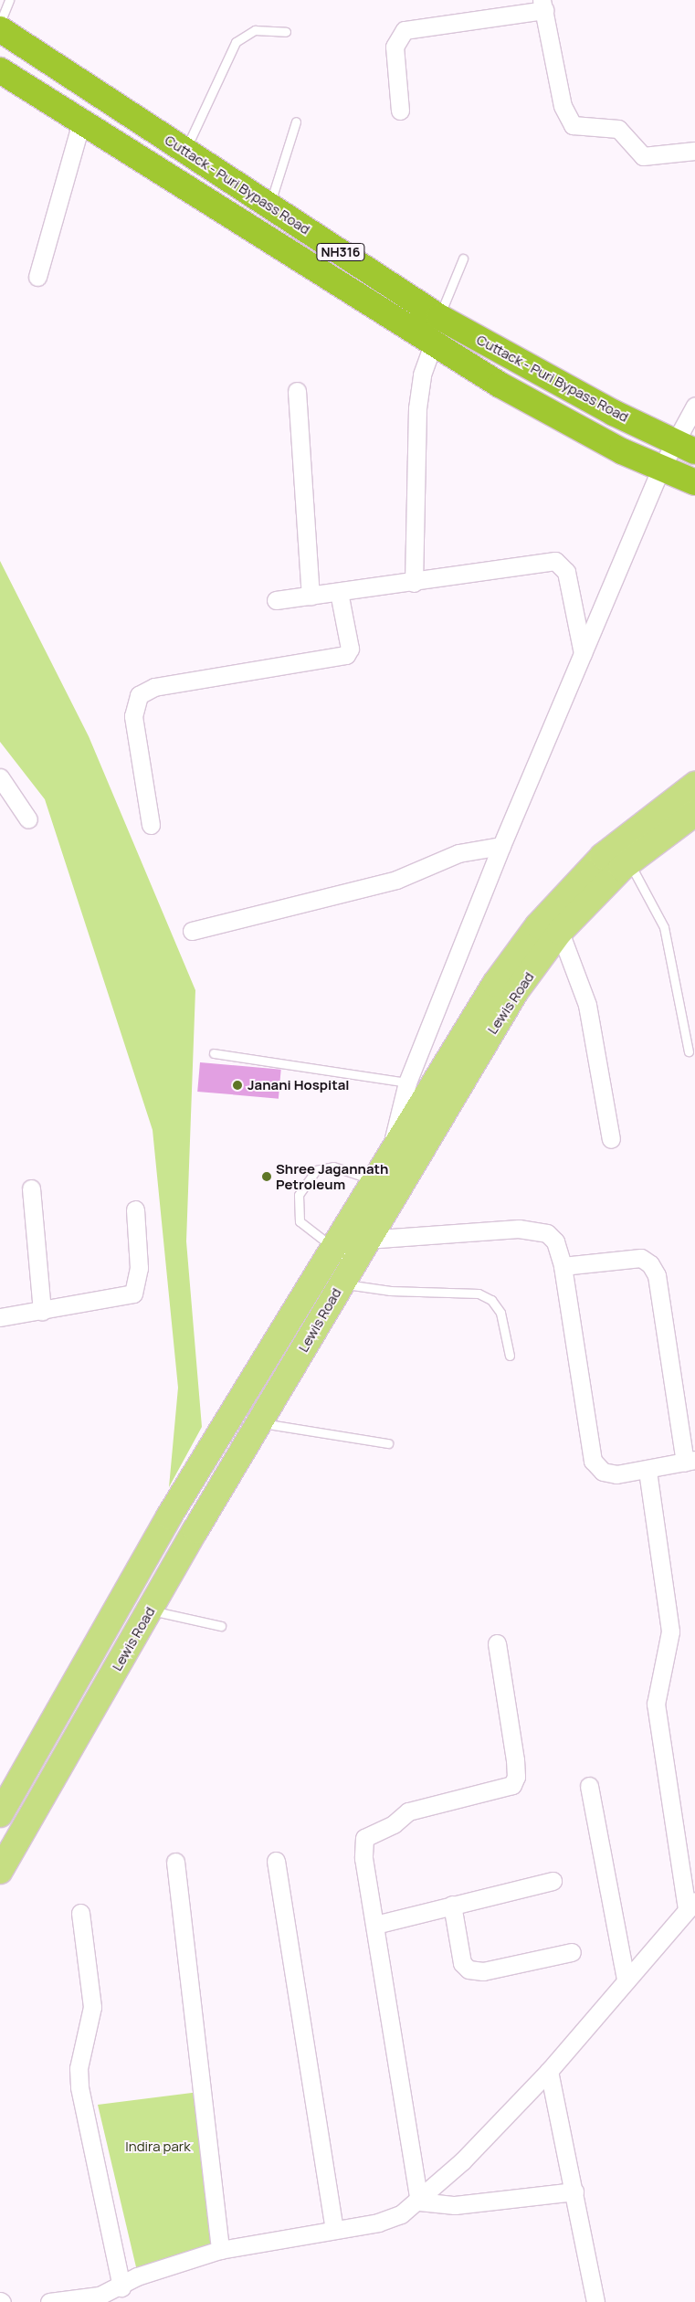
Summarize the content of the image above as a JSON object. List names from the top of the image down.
{
  "streets": {
    "highway": ["Cuttack - Puri Bypass Road", "NH316"],
    "main road": ["Lewis Road"]
  },
  "parks": ["Indira park"],
  "places": ["Janani Hospital", "Shree Jagannath Petroleum"]
}
